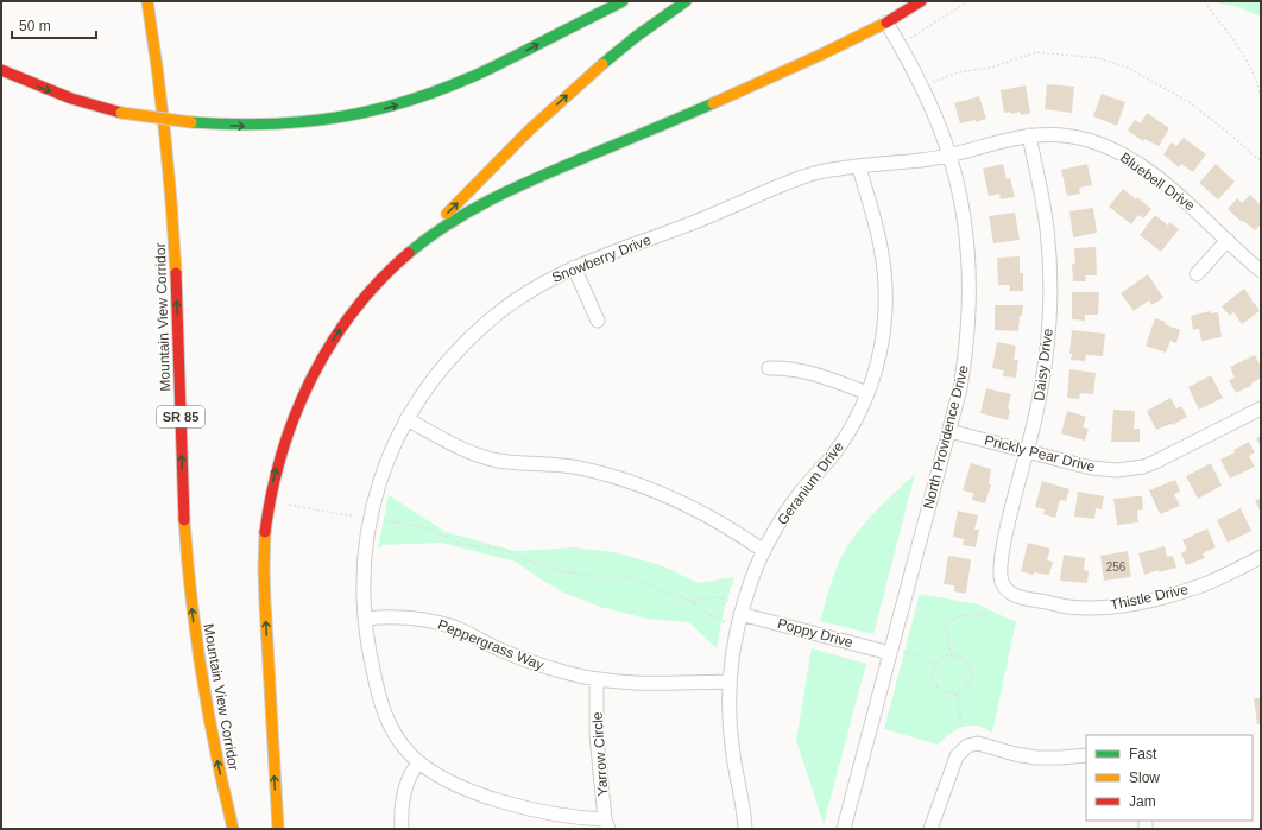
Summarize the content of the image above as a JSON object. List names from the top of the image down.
{
  "streets": {
    "main road": ["Mountain View Corridor", "SR 85"],
    "street": [
      "Bluebell Drive",
      "Snowberry Drive",
      "Daisy Drive",
      "North Providence Drive",
      "Prickly Pear Drive",
      "Geranium Drive",
      "Thistle Drive",
      "Poppy Drive",
      "Peppergrass Way",
      "Yarrow Circle"
    ]
  },
  "crossings": [
    ["Bluebell Drive", "Snowberry Drive"],
    ["Bluebell Drive", "Daisy Drive"],
    ["Bluebell Drive", "North Providence Drive"],
    ["Snowberry Drive", "North Providence Drive"],
    ["Snowberry Drive", "Geranium Drive"],
    ["Snowberry Drive", "Peppergrass Way"],
    ["Snowberry Drive", "Yarrow Circle"],
    ["Daisy Drive", "Prickly Pear Drive"],
    ["Daisy Drive", "Thistle Drive"],
    ["North Providence Drive", "Prickly Pear Drive"],
    ["North Providence Drive", "Poppy Drive"],
    ["Geranium Drive", "Poppy Drive"],
    ["Geranium Drive", "Peppergrass Way"],
    ["Peppergrass Way", "Yarrow Circle"]
  ],
  "house_numbers": ["256"],
  "legend": ["Fast", "Slow", "Jam"],
  "scale_bar": "50 m"
}
